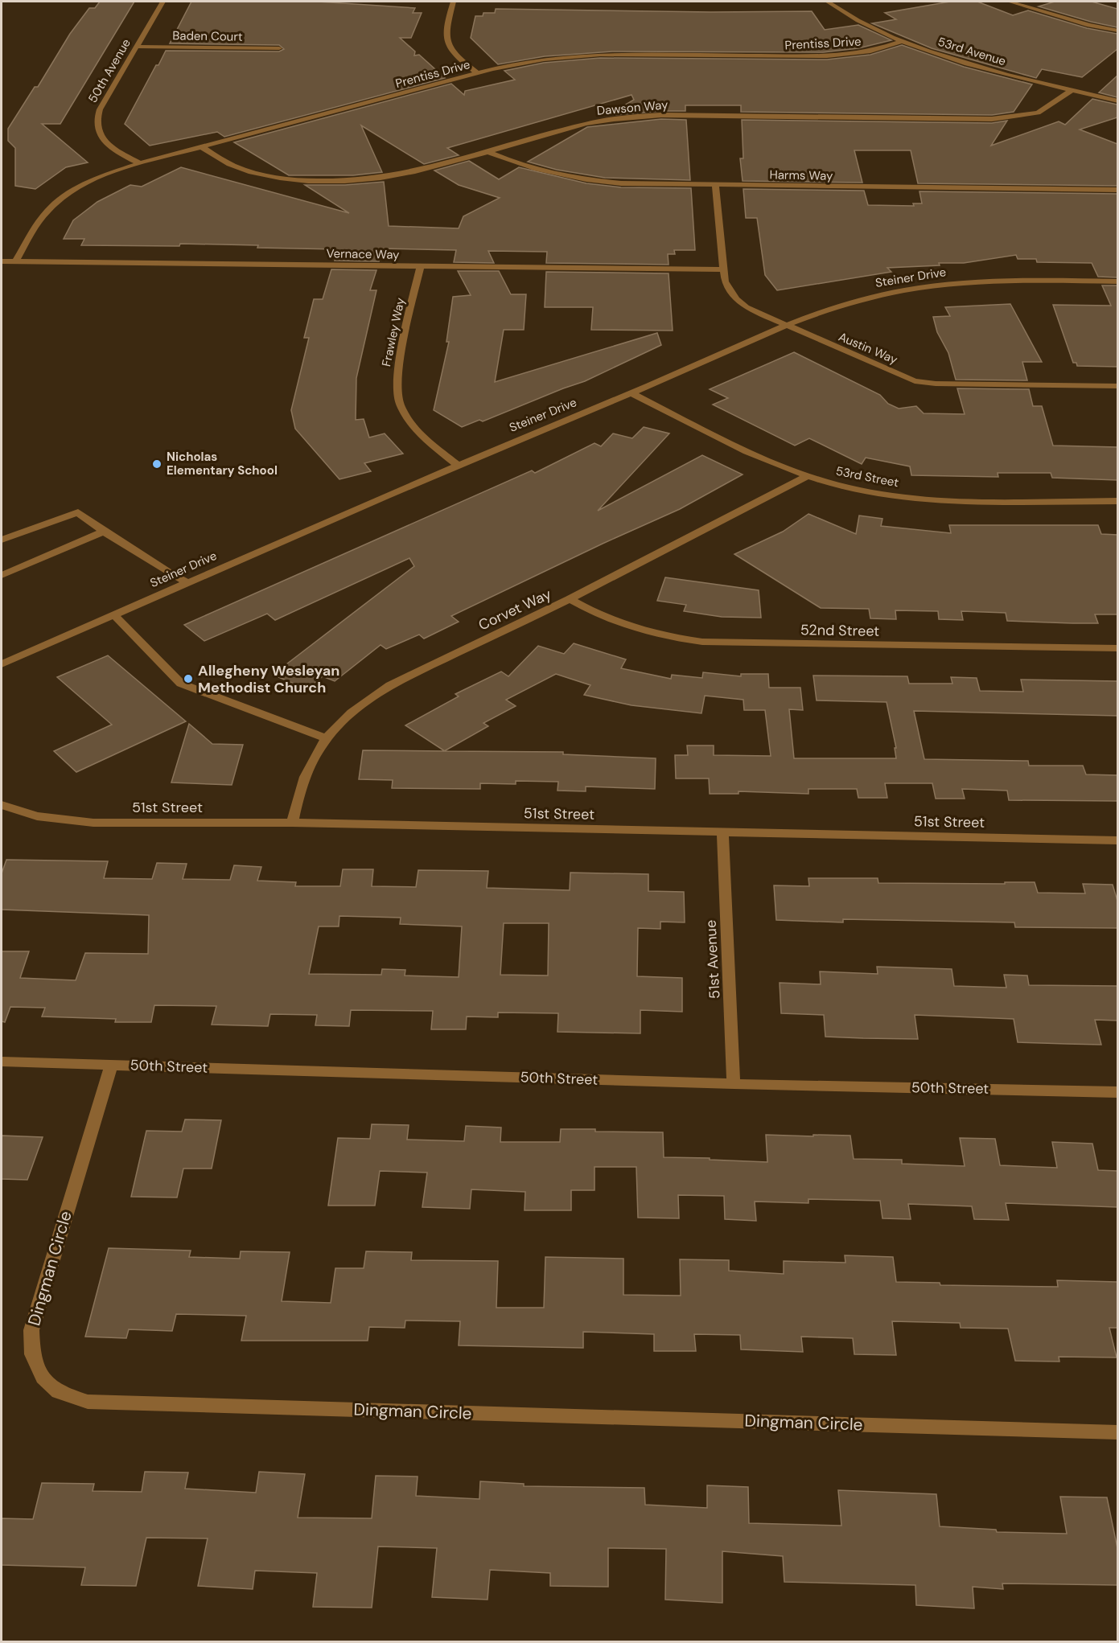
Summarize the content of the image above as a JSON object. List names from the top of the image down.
{
  "streets": {
    "street": [
      "Baden Court",
      "Prentiss Drive",
      "53rd Avenue",
      "50th Avenue",
      "Dawson Way",
      "Harms Way",
      "Vernace Way",
      "Steiner Drive",
      "Frawley Way",
      "Austin Way",
      "53rd Street",
      "Corvet Way",
      "52nd Street",
      "51st Street",
      "51st Avenue",
      "50th Street",
      "Dingman Circle"
    ]
  },
  "crossings": [
    ["Baden Court", "50th Avenue"],
    ["Prentiss Drive", "53rd Avenue"],
    ["Prentiss Drive", "50th Avenue"],
    ["Prentiss Drive", "Dawson Way"],
    ["Prentiss Drive", "Vernace Way"],
    ["53rd Avenue", "Dawson Way"],
    ["Dawson Way", "Harms Way"],
    ["Harms Way", "Austin Way"],
    ["Vernace Way", "Frawley Way"],
    ["Vernace Way", "Austin Way"],
    ["Steiner Drive", "Frawley Way"],
    ["Steiner Drive", "Austin Way"],
    ["Steiner Drive", "53rd Street"],
    ["53rd Street", "Corvet Way"],
    ["Corvet Way", "52nd Street"],
    ["Corvet Way", "51st Street"],
    ["51st Street", "51st Avenue"],
    ["51st Avenue", "50th Street"],
    ["50th Street", "Dingman Circle"]
  ],
  "places": ["Nicholas Elementary School", "Allegheny Wesleyan Methodist Church"]
}
